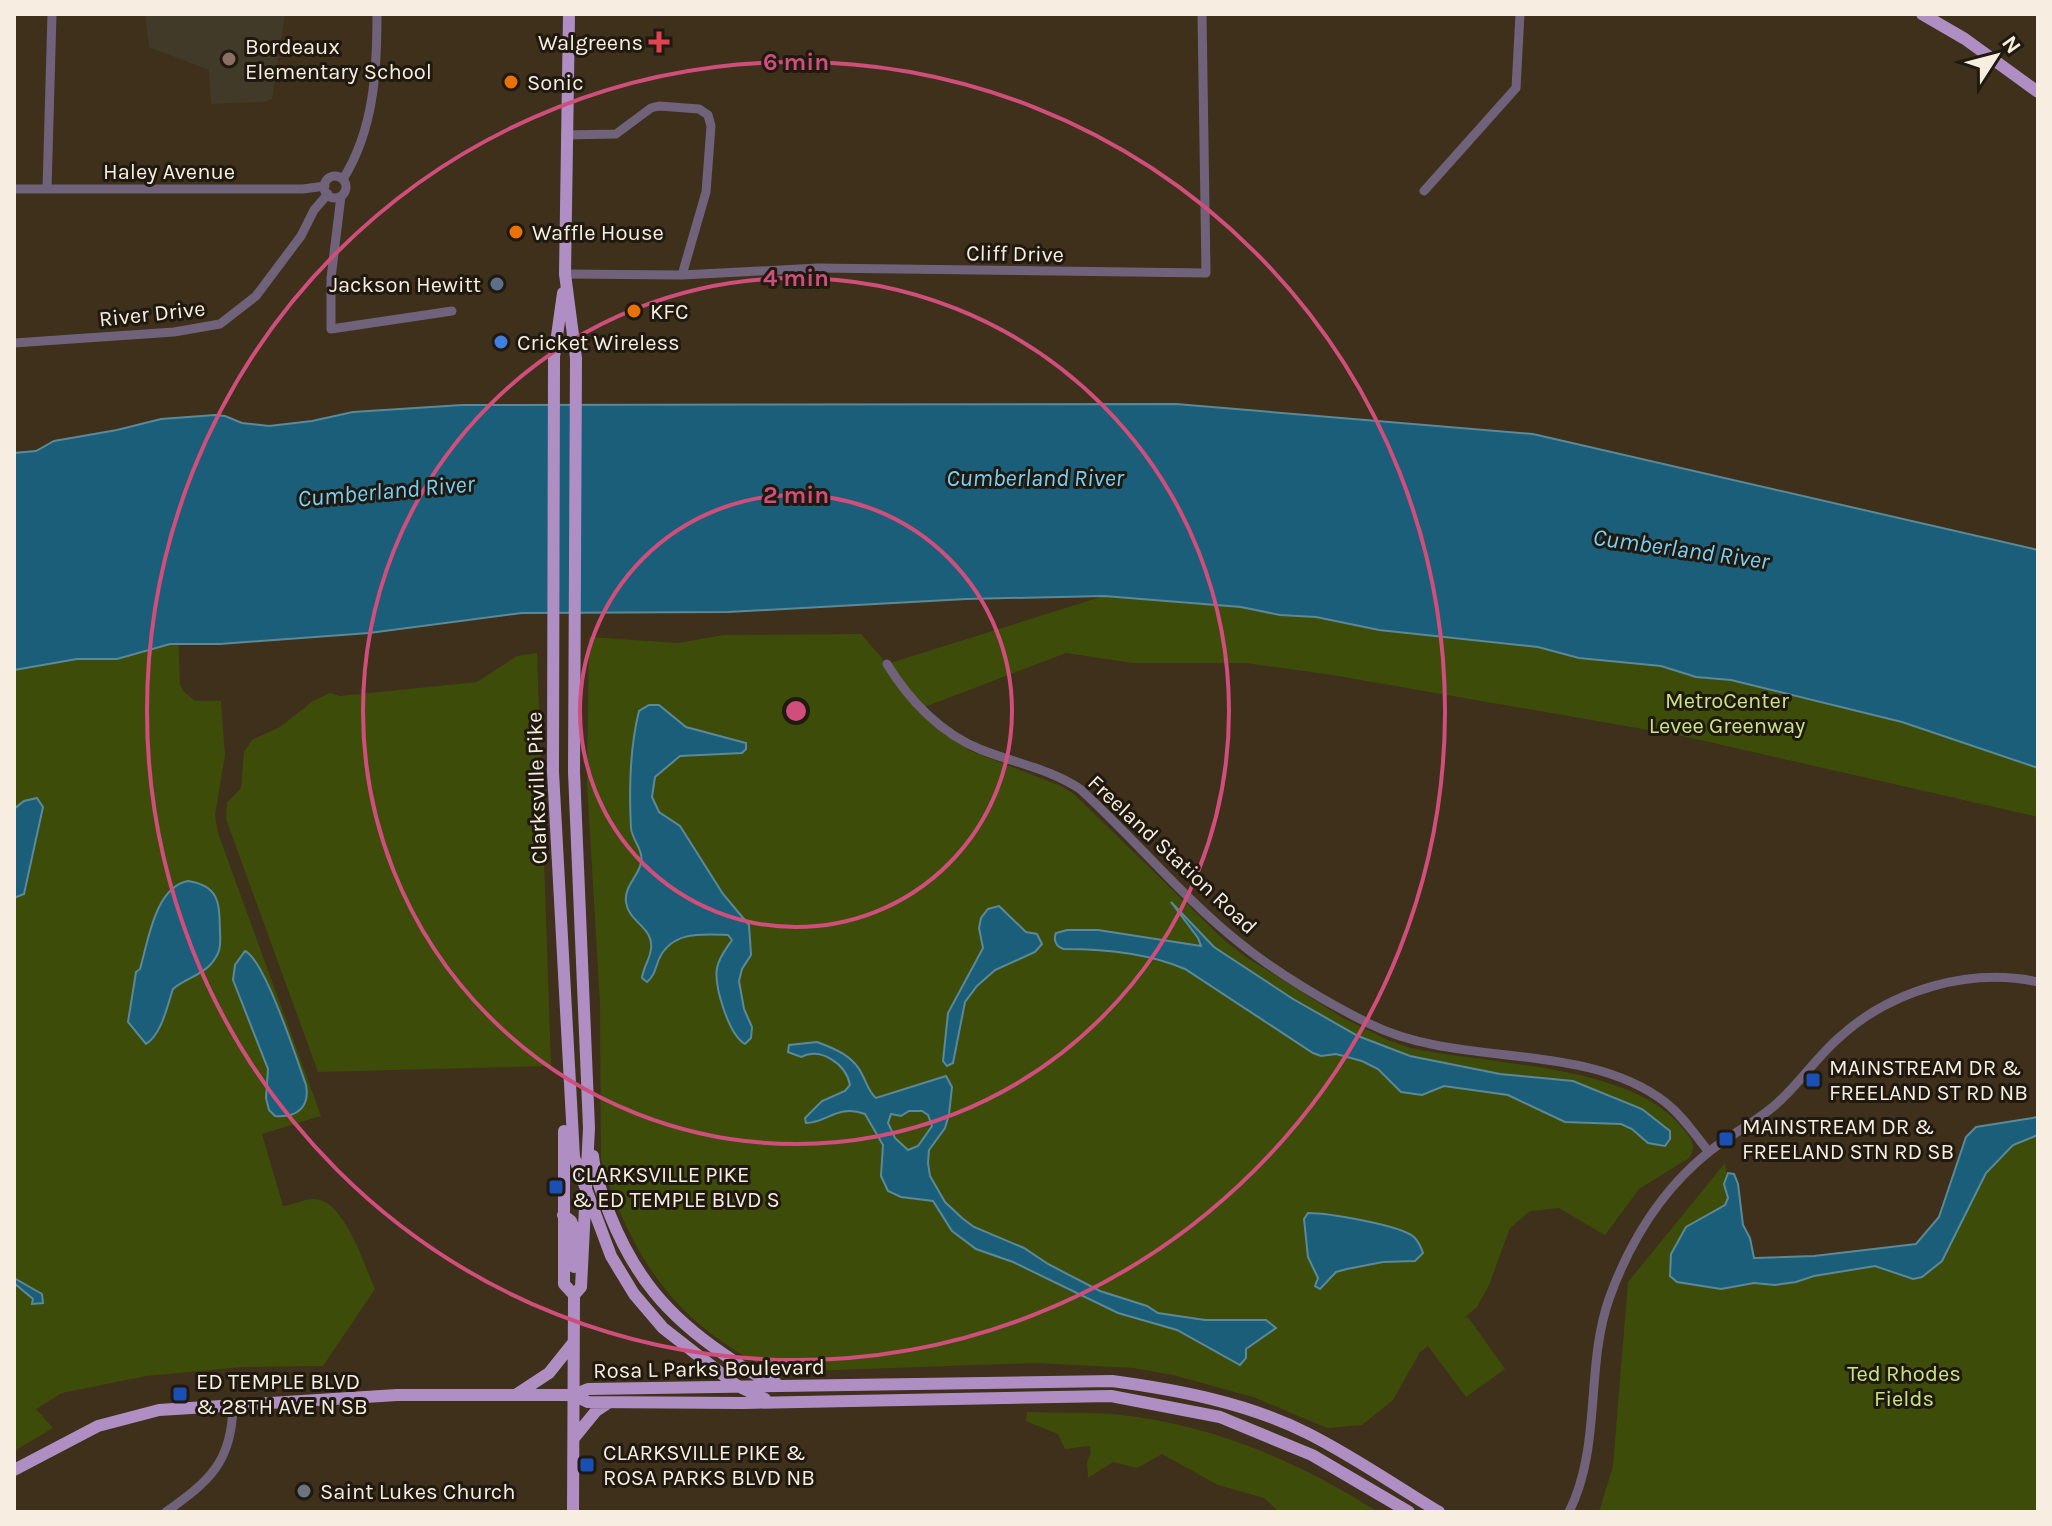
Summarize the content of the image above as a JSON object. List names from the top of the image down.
{
  "streets": {
    "main road": ["Clarksville Pike", "Rosa L Parks Boulevard"],
    "street": [
      "Haley Avenue",
      "Cliff Drive",
      "River Drive",
      "Freeland Station Road"
    ]
  },
  "crossings": [
    ["Haley Avenue", "River Drive"],
    ["Cliff Drive", "Clarksville Pike"],
    ["Clarksville Pike", "Rosa L Parks Boulevard"]
  ],
  "water": ["Cumberland River"],
  "parks": ["MetroCenter Levee Greenway", "Ted Rhodes Fields"],
  "places": {
    "health": ["Walgreens"],
    "other": [
      "Bordeaux Elementary School",
      "Sonic",
      "Waffle House",
      "Jackson Hewitt",
      "KFC",
      "Cricket Wireless",
      "Saint Lukes Church"
    ],
    "transit": [
      "MAINSTREAM DR & FREELAND ST RD NB",
      "MAINSTREAM DR & FREELAND STN RD SB",
      "CLARKSVILLE PIKE & ED TEMPLE BLVD S",
      "ED TEMPLE BLVD & 28TH AVE N SB",
      "CLARKSVILLE PIKE & ROSA PARKS BLVD NB"
    ]
  },
  "north": "top right",
  "rings": ["6 min", "4 min", "2 min"]
}
